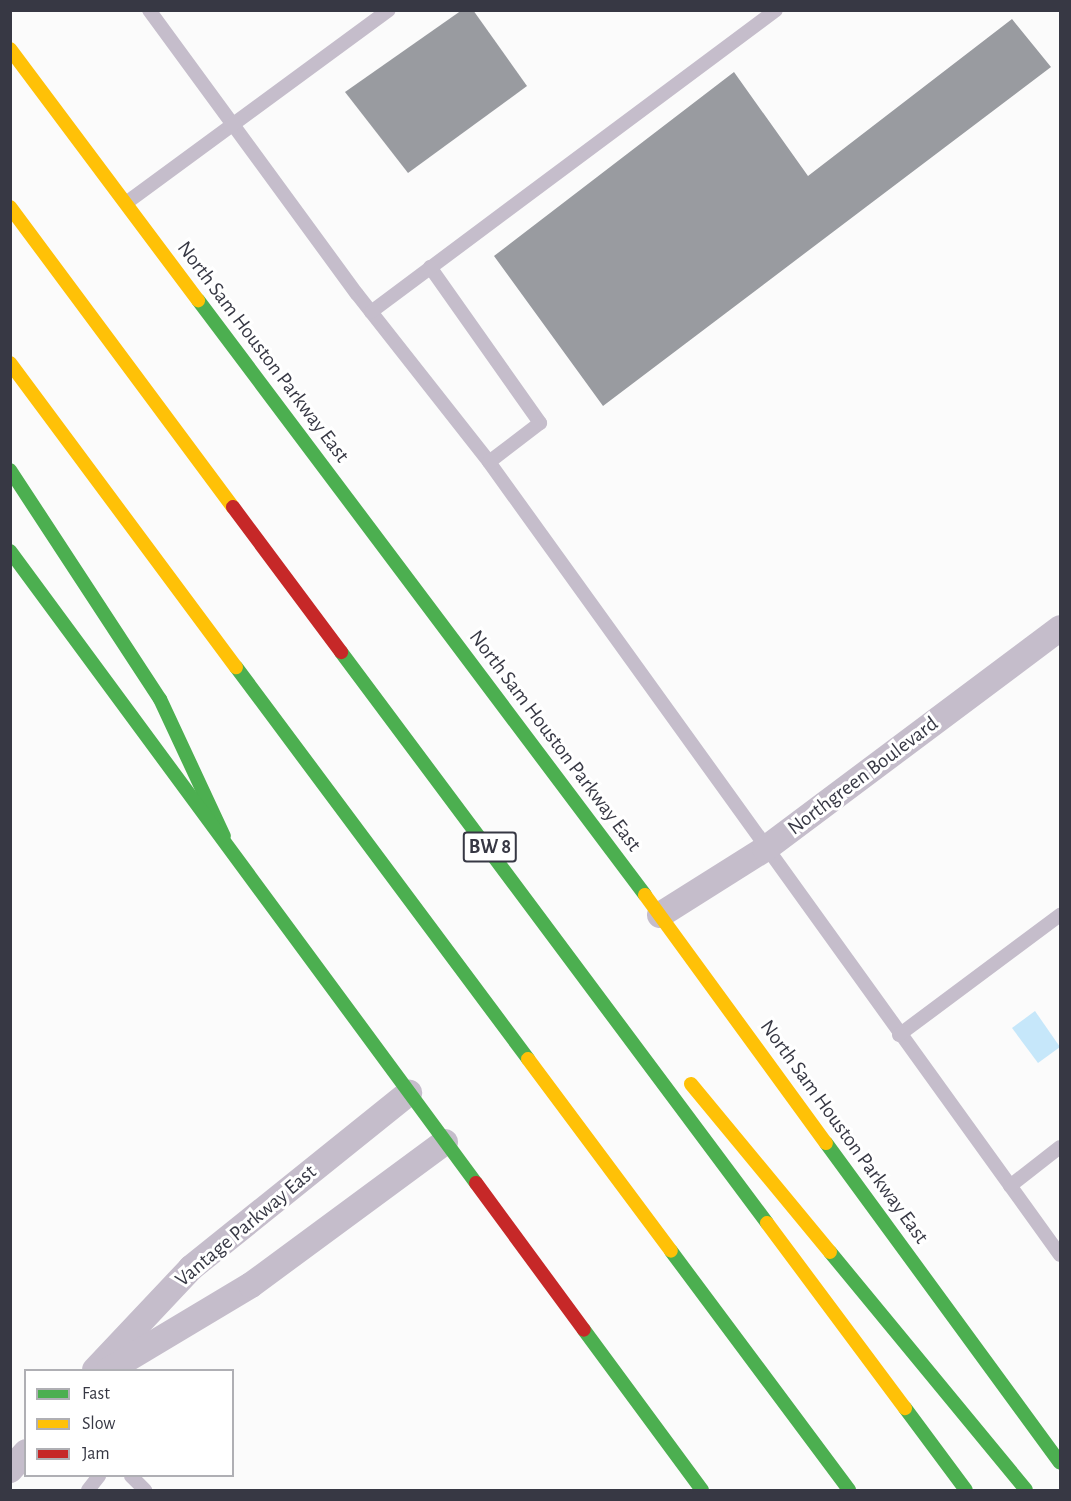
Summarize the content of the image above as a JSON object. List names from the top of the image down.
{
  "streets": {
    "main road": ["North Sam Houston Parkway East", "BW 8"],
    "street": ["Northgreen Boulevard", "Vantage Parkway East"]
  },
  "crossings": [
    ["North Sam Houston Parkway East", "Northgreen Boulevard"]
  ],
  "legend": ["Fast", "Slow", "Jam"]
}
